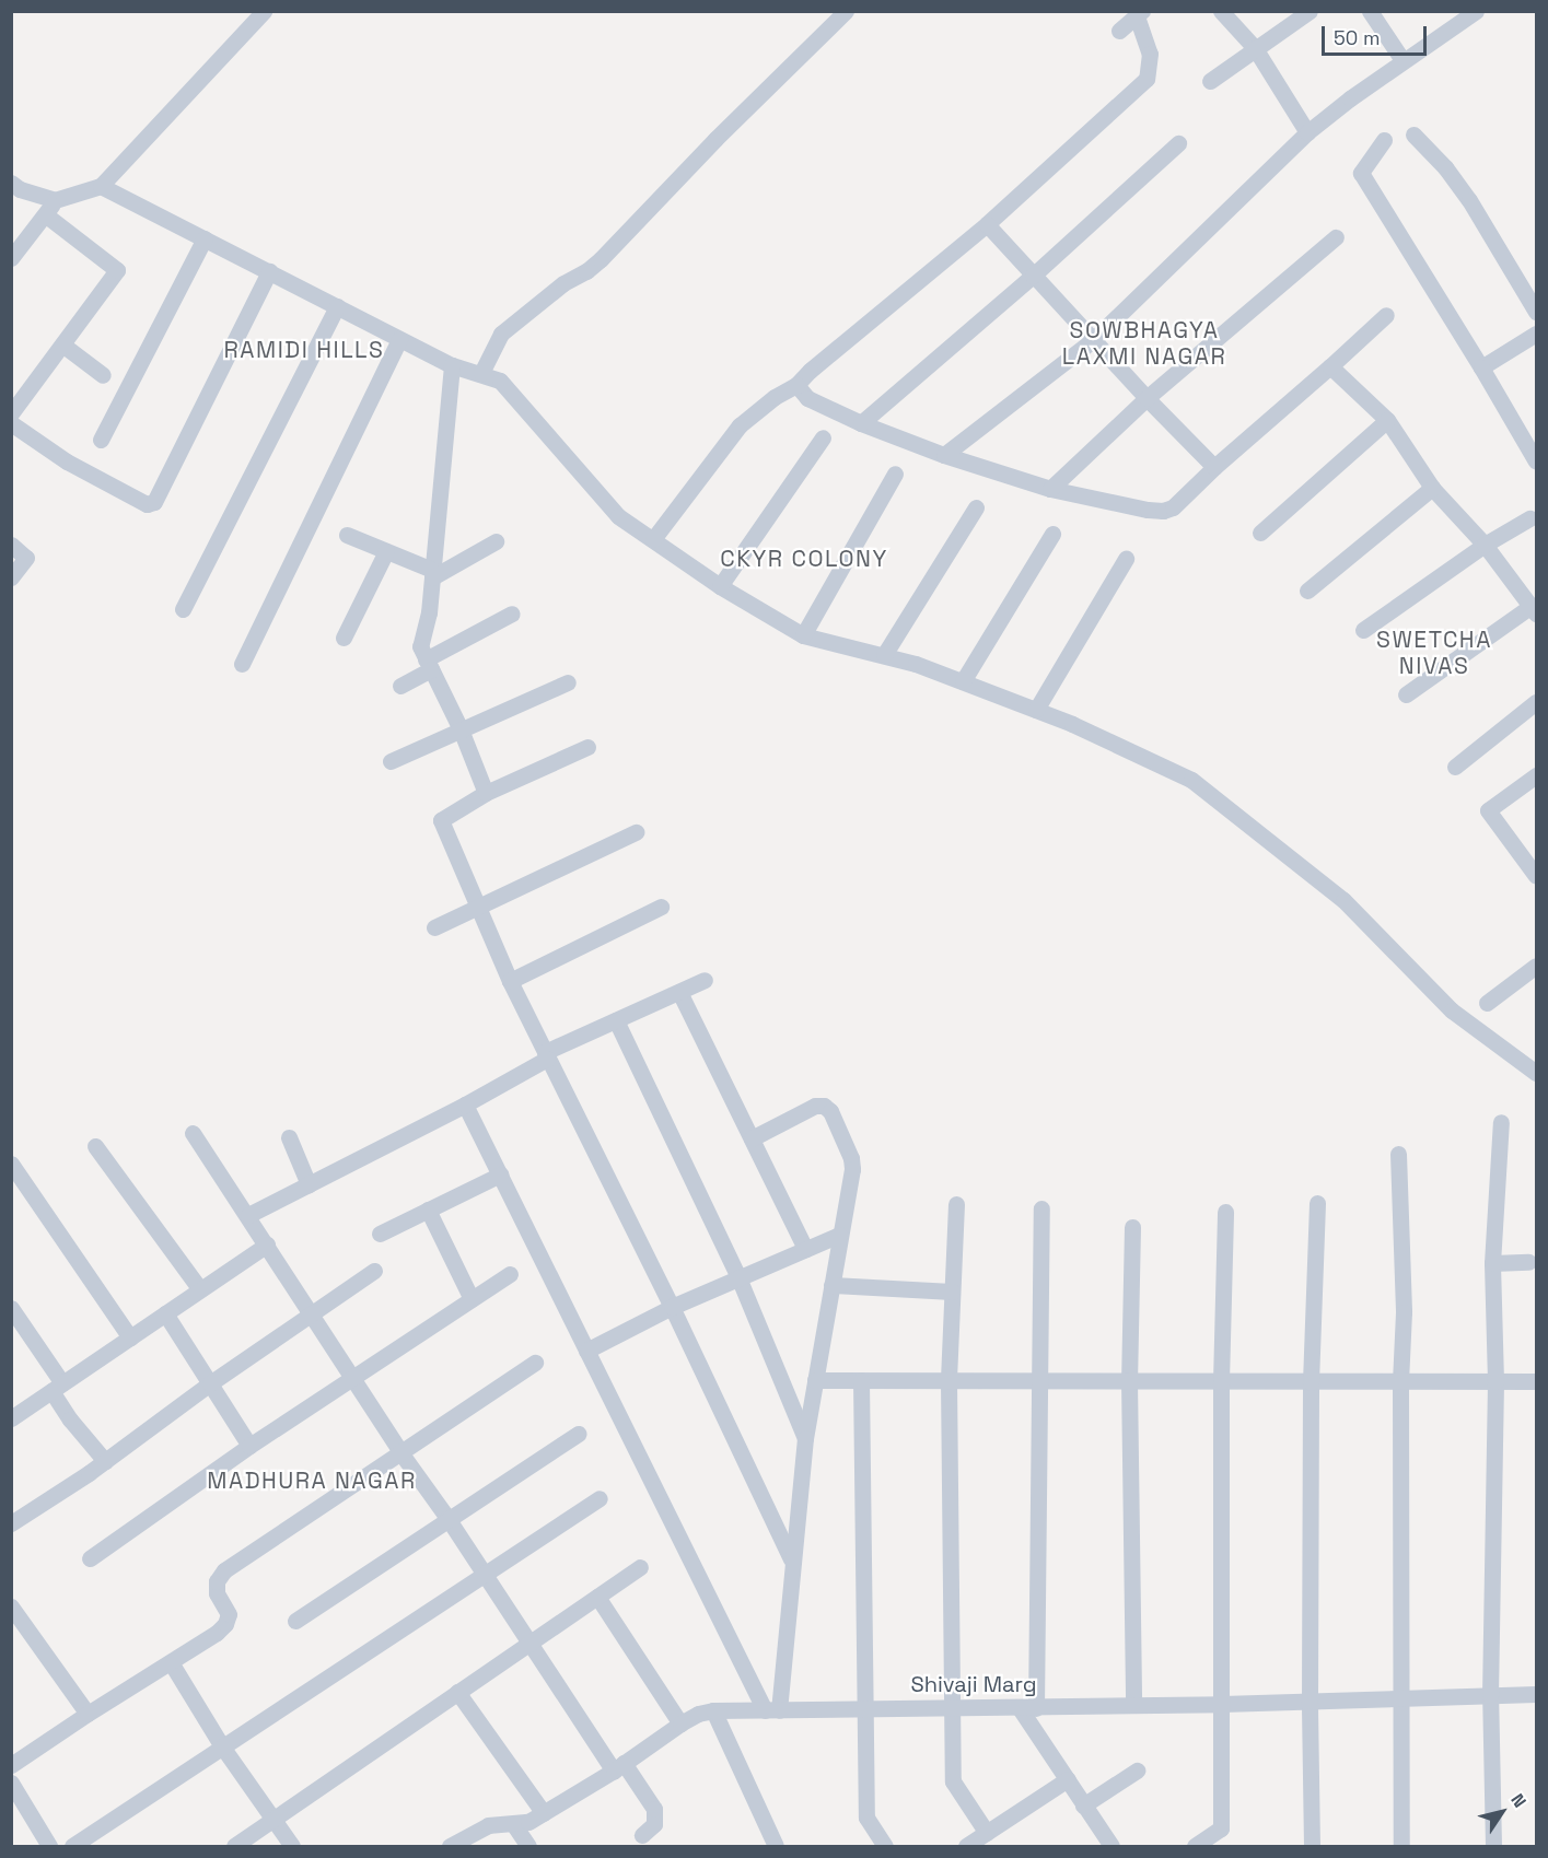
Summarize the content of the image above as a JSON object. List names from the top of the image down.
{
  "streets": {
    "street": ["Shivaji Marg"]
  },
  "districts": [
    "SOWBHAGYA LAXMI NAGAR",
    "RAMIDI HILLS",
    "CKYR COLONY",
    "SWETCHA NIVAS",
    "MADHURA NAGAR"
  ],
  "scale_bar": "50 m",
  "north": "top right"
}
